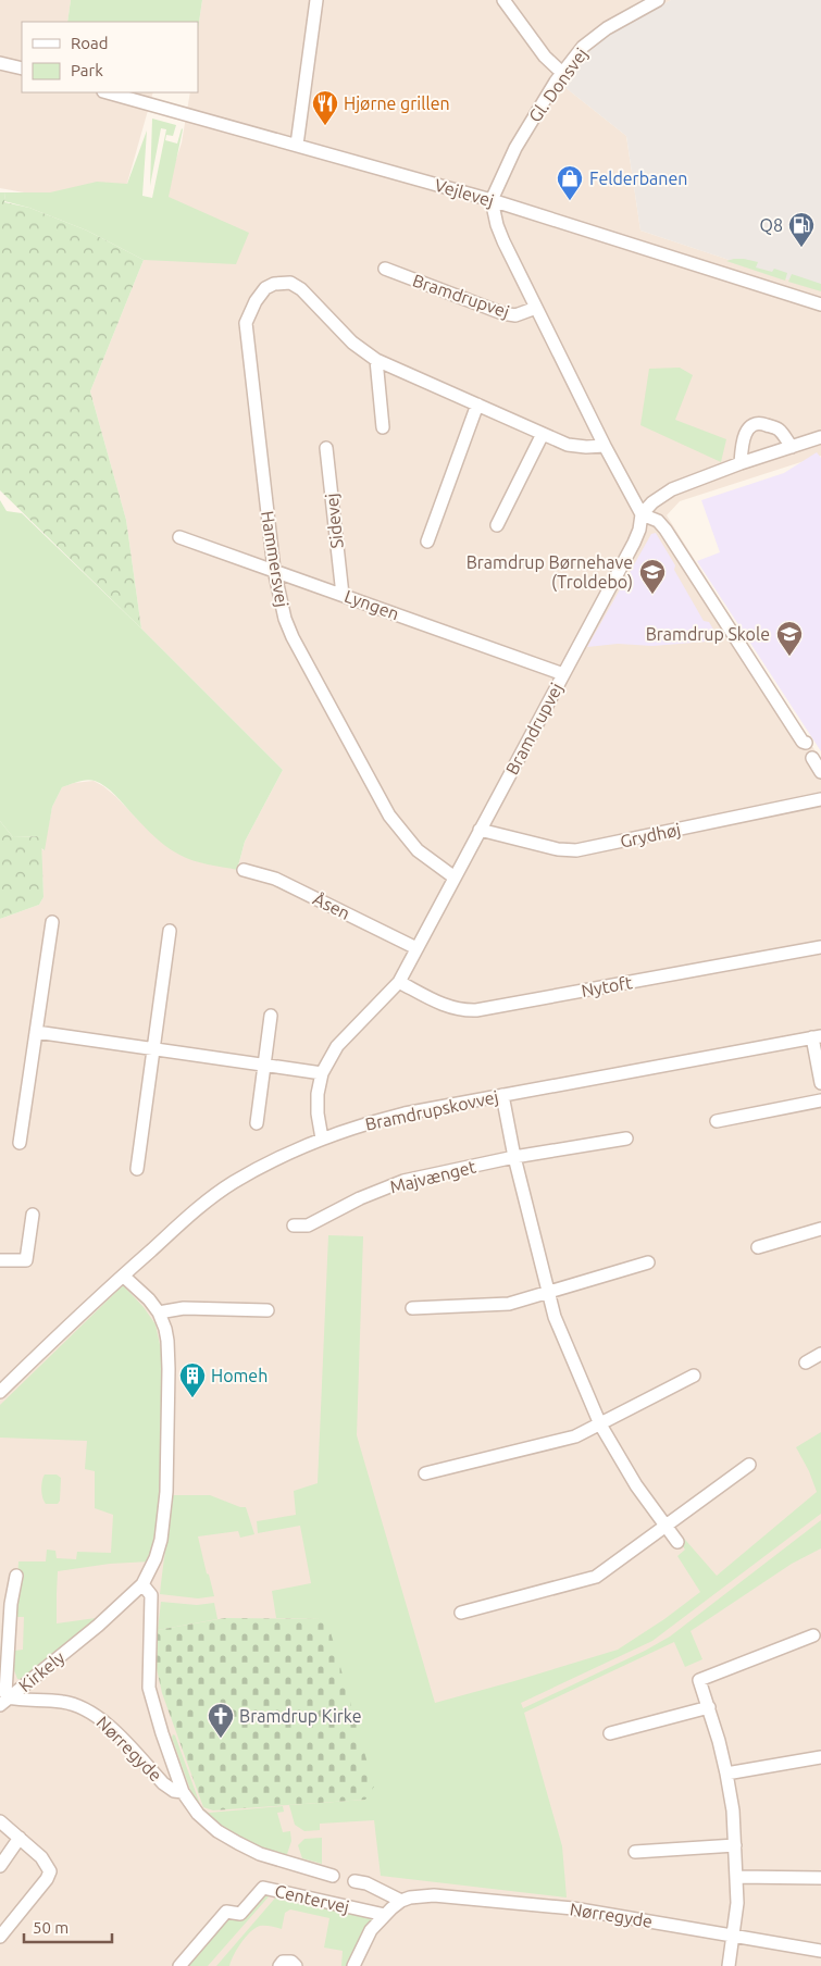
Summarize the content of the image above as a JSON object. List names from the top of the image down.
{
  "streets": {
    "street": [
      "Gl. Donsvej",
      "Vejlevej",
      "Bramdrupvej",
      "Sidevej",
      "Hammersvej",
      "Lyngen",
      "Grydhøj",
      "Åsen",
      "Nytoft",
      "Bramdrupskovvej",
      "Majvænget",
      "Kirkely",
      "Nørregyde",
      "Centervej"
    ]
  },
  "crossings": [
    ["Gl. Donsvej", "Vejlevej"],
    ["Gl. Donsvej", "Bramdrupvej"],
    ["Vejlevej", "Bramdrupvej"],
    ["Bramdrupvej", "Hammersvej"],
    ["Bramdrupvej", "Lyngen"],
    ["Bramdrupvej", "Grydhøj"],
    ["Bramdrupvej", "Åsen"],
    ["Bramdrupvej", "Nytoft"],
    ["Bramdrupvej", "Bramdrupskovvej"],
    ["Sidevej", "Lyngen"],
    ["Hammersvej", "Lyngen"],
    ["Bramdrupskovvej", "Kirkely"],
    ["Kirkely", "Nørregyde"]
  ],
  "places": {
    "restaurant": ["Hjørne grillen"],
    "shop": ["Felderbanen"],
    "fuel station": ["Q8"],
    "school or university": ["Bramdrup Børnehave (Troldebo)", "Bramdrup Skole"],
    "building": ["Homeh"],
    "church": ["Bramdrup Kirke"]
  },
  "legend": ["Road", "Park"],
  "scale_bar": "50 m"
}
